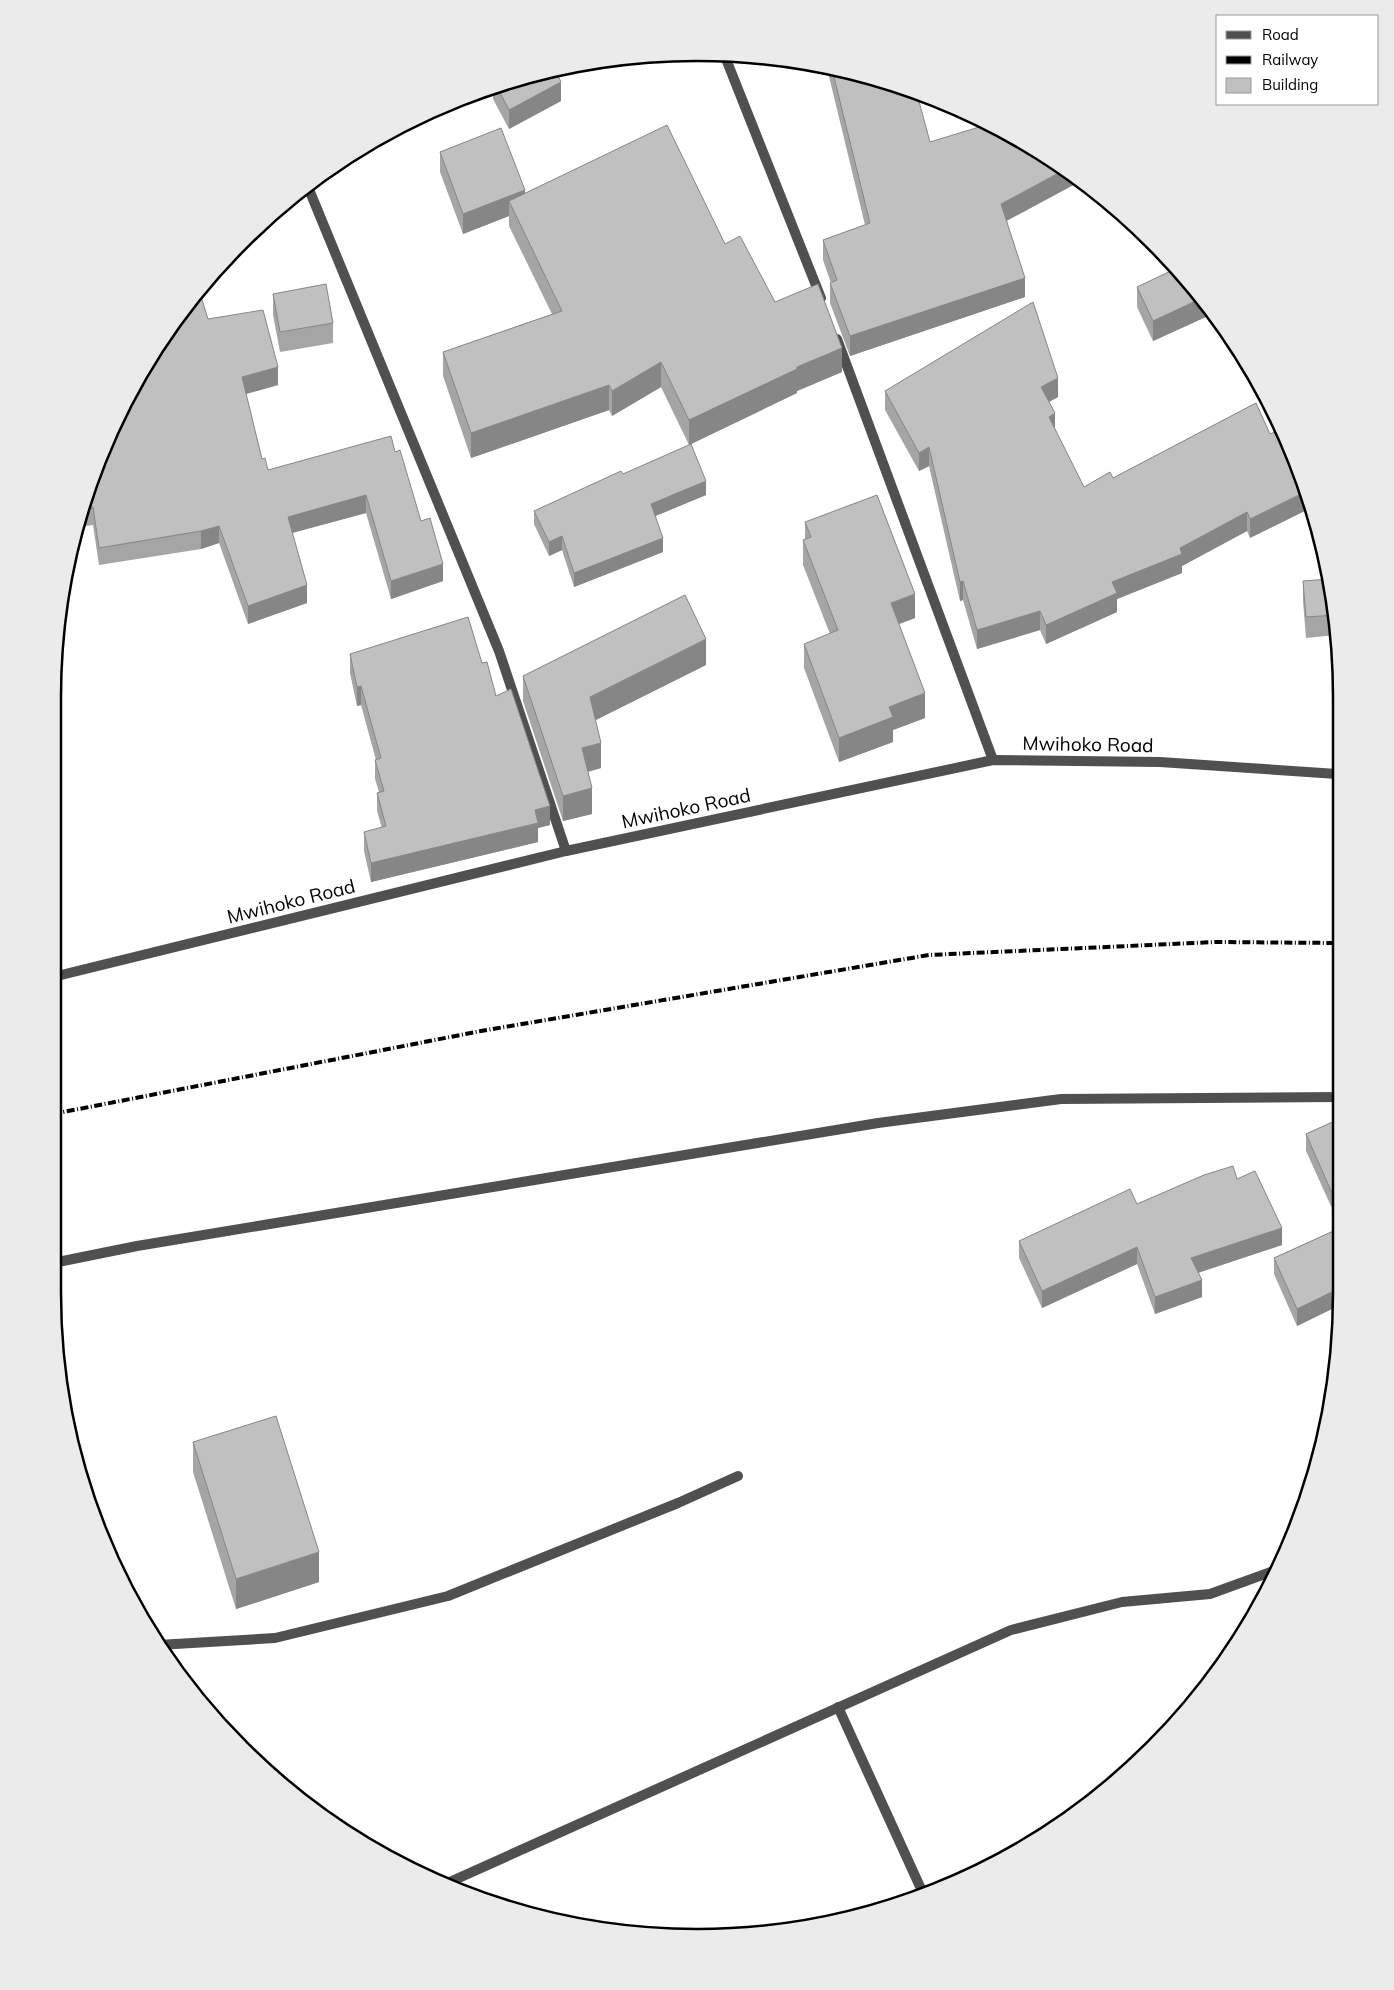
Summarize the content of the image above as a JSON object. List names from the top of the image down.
{
  "streets": {
    "street": ["Mwihoko Road"]
  },
  "legend": ["Road", "Railway", "Building"]
}
